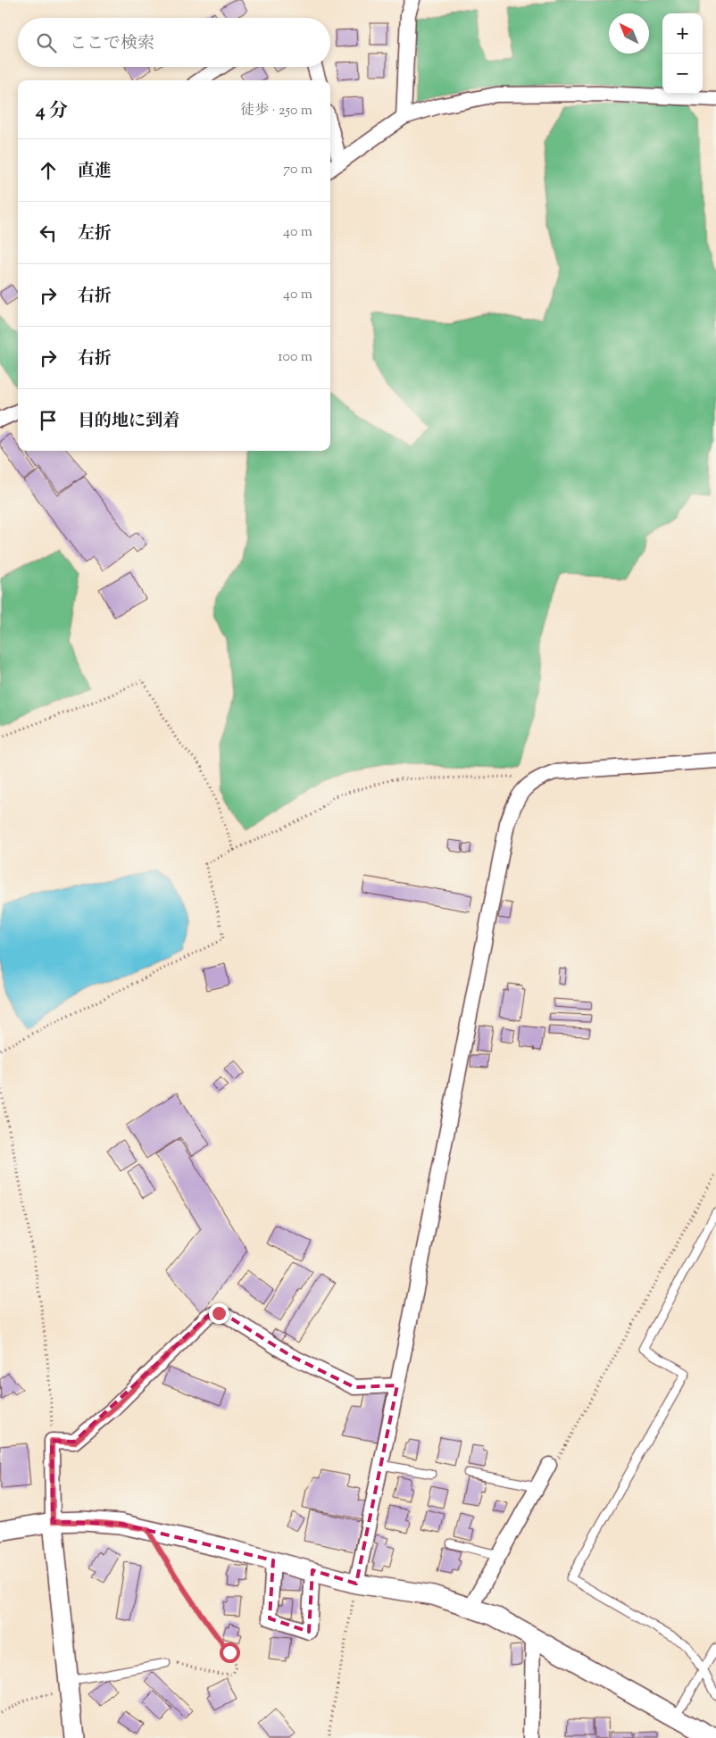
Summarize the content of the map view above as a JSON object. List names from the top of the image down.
{
  "north": "top left",
  "page": {
    "map_buttons": ["+", "−"],
    "search": "ここで検索",
    "heading": ["4 分", "徒歩 · 250 m"],
    "list": [
      ["直進", "70 m"],
      ["左折", "40 m"],
      ["右折", "40 m"],
      ["右折", "100 m"],
      "目的地に到着"
    ]
  }
}
